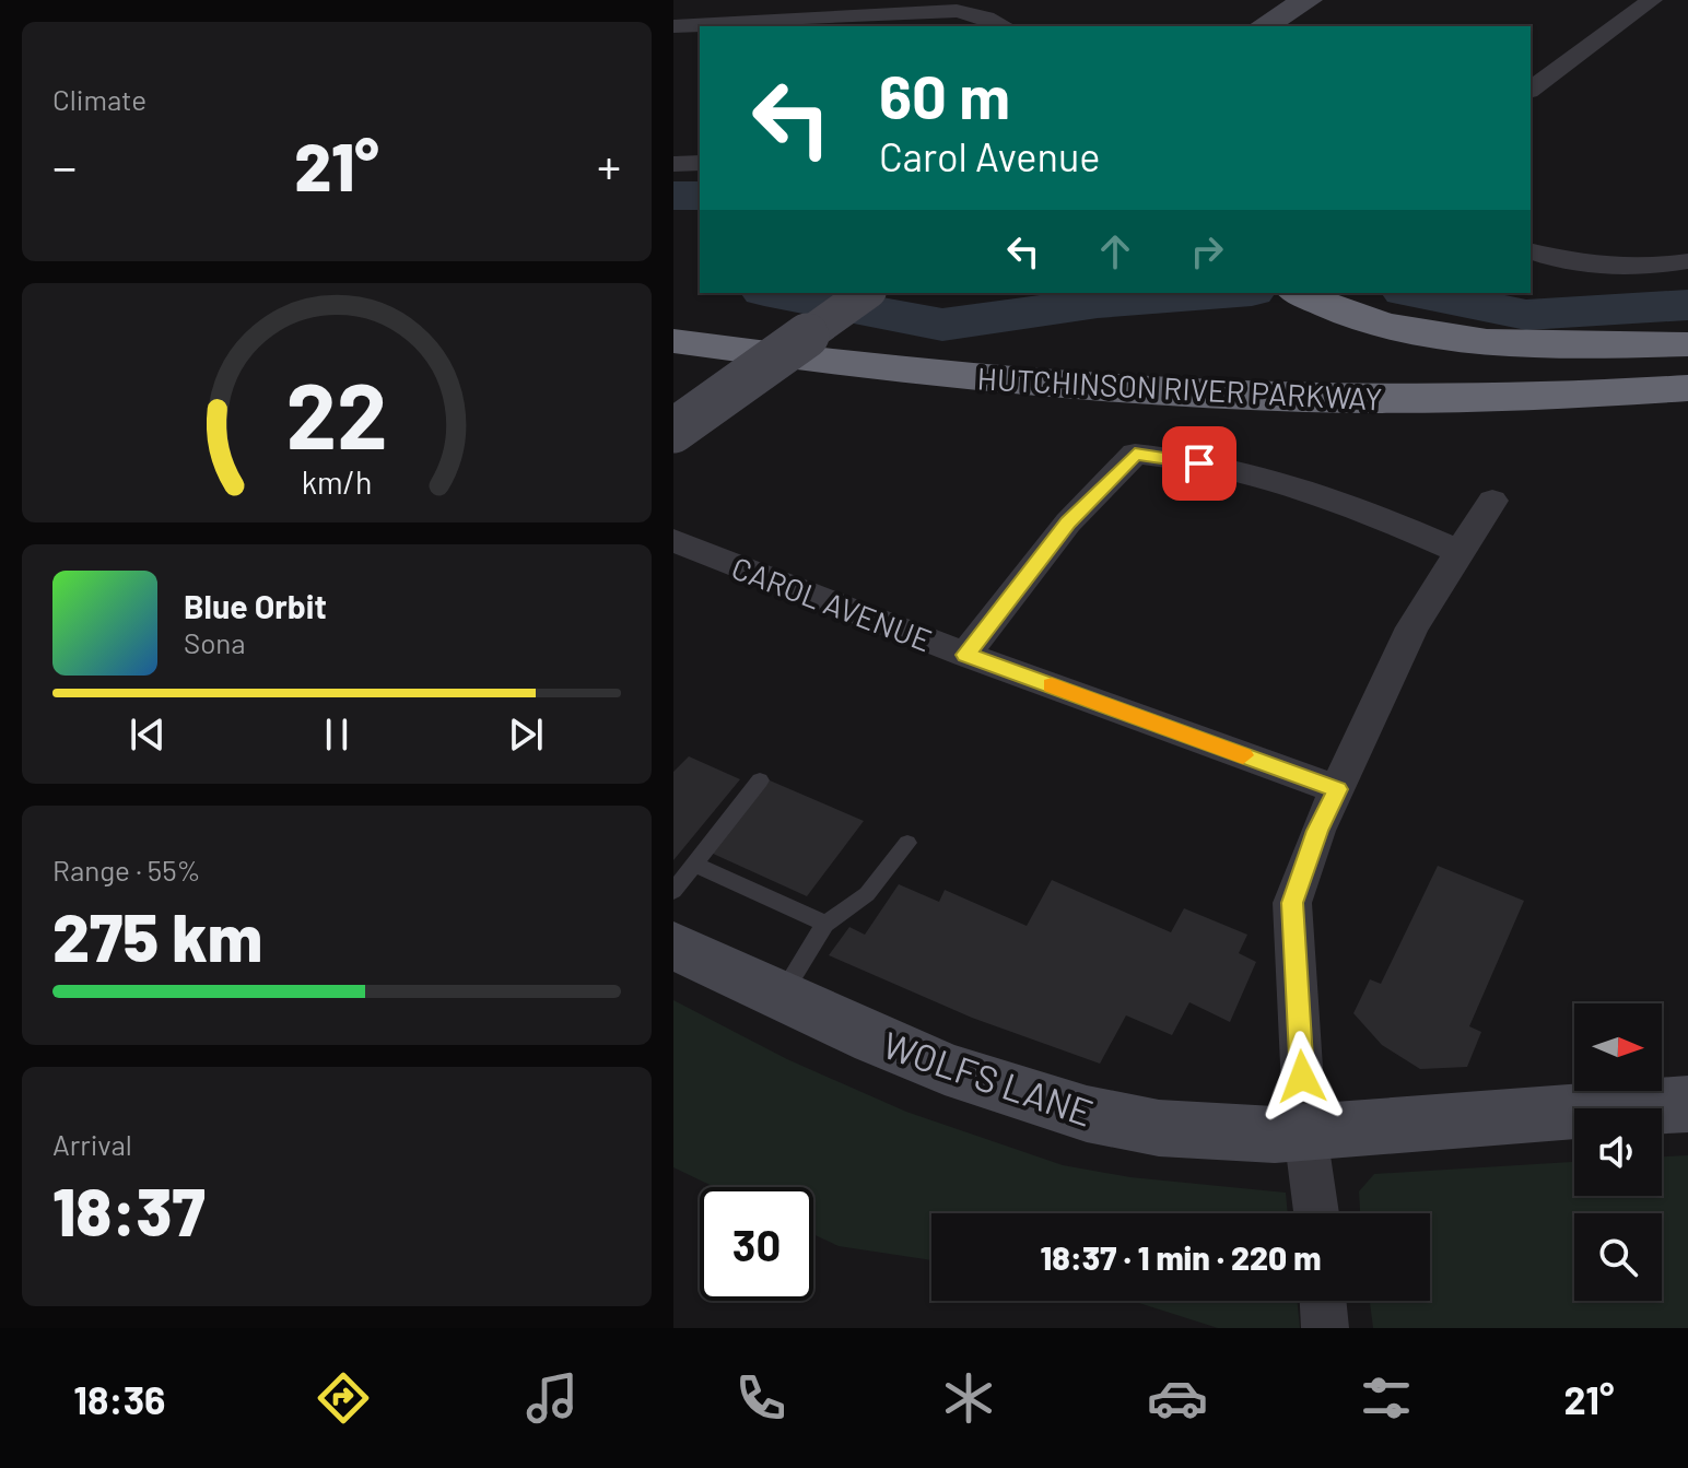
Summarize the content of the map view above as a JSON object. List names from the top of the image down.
{
  "streets": {
    "highway": ["HUTCHINSON RIVER PARKWAY"],
    "street": ["CAROL AVENUE", "WOLFS LANE"]
  },
  "north": "right",
  "page": {
    "tile": [
      "Climate",
      ["Range · 55%", "275 km"],
      ["Arrival", "18:37"]
    ],
    "turn": ["60 m", "Carol Avenue"],
    "heat": ["−", "21°", "+"],
    "song": ["Blue Orbit", "Sona"],
    "limit": "30",
    "trip": "18:37 · 1 min · 220 m",
    "tabs": ["18:36", "21°"],
    "gauge": ["22", "km/h"]
  }
}
